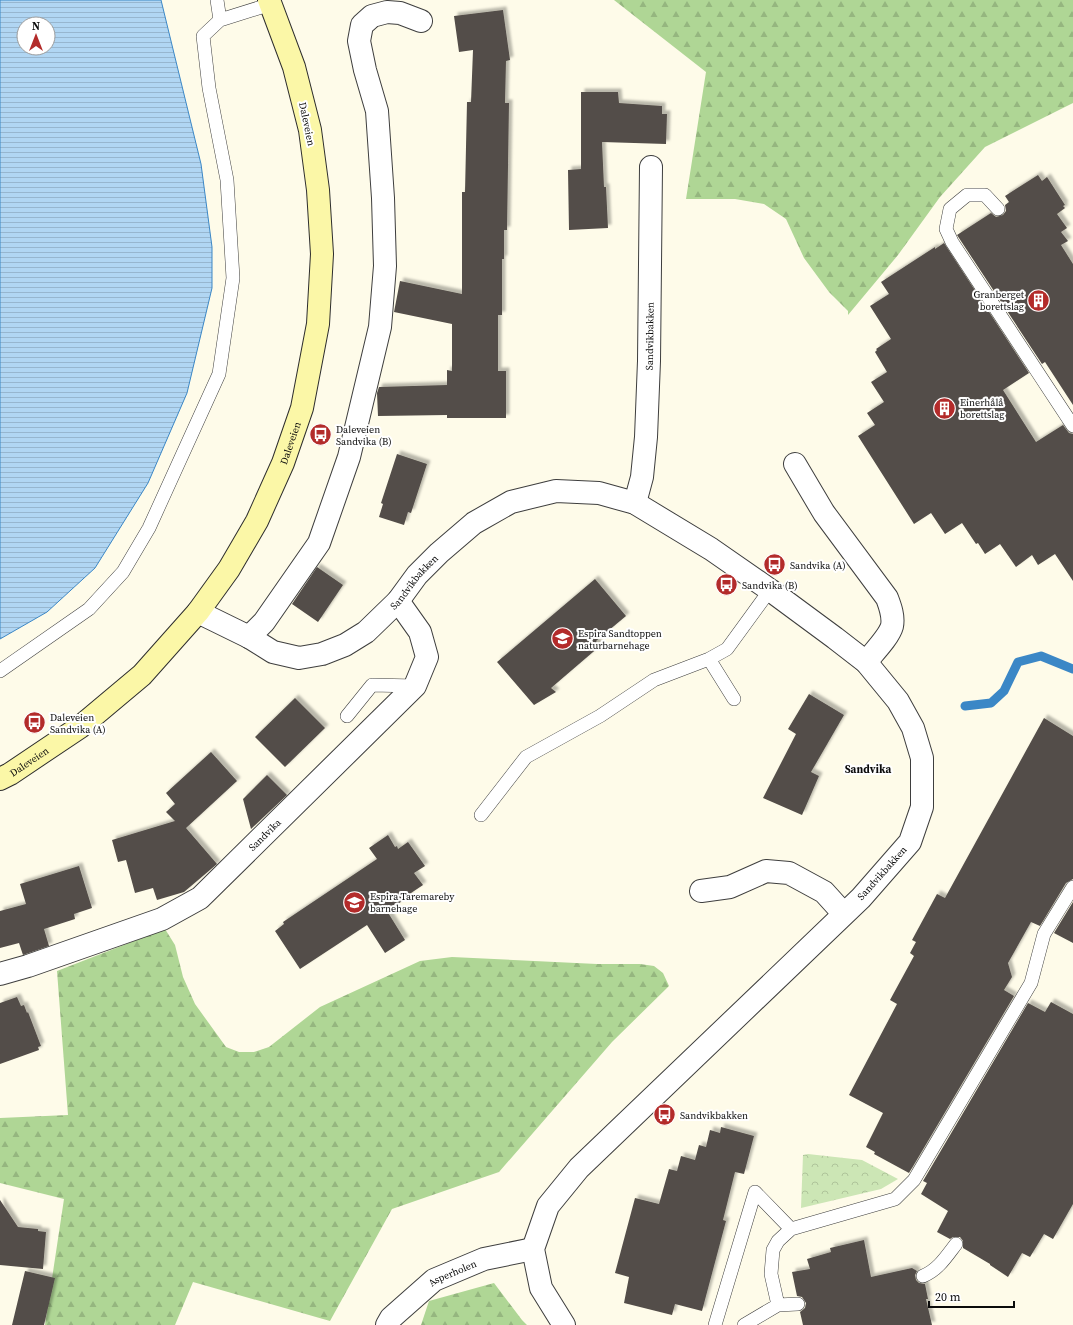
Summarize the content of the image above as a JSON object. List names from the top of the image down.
{
  "streets": {
    "main road": ["Daleveien"],
    "street": ["Sandvikbakken", "Sandvika", "Asperholen"]
  },
  "crossings": [
    ["Daleveien", "Sandvikbakken"],
    ["Sandvikbakken", "Sandvika"],
    ["Sandvikbakken", "Asperholen"]
  ],
  "districts": ["Sandvika"],
  "places": {
    "building": ["Granberget borettslag", "Einerhålå borettslag"],
    "bus stop": [
      "Daleveien Sandvika (B)",
      "Sandvika (A)",
      "Sandvika (B)",
      "Daleveien Sandvika (A)",
      "Sandvikbakken"
    ],
    "school or university": ["Espira Sandtoppen naturbarnehage", "Espira Taremareby barnehage"]
  },
  "scale_bar": "20 m",
  "north": "top"
}
